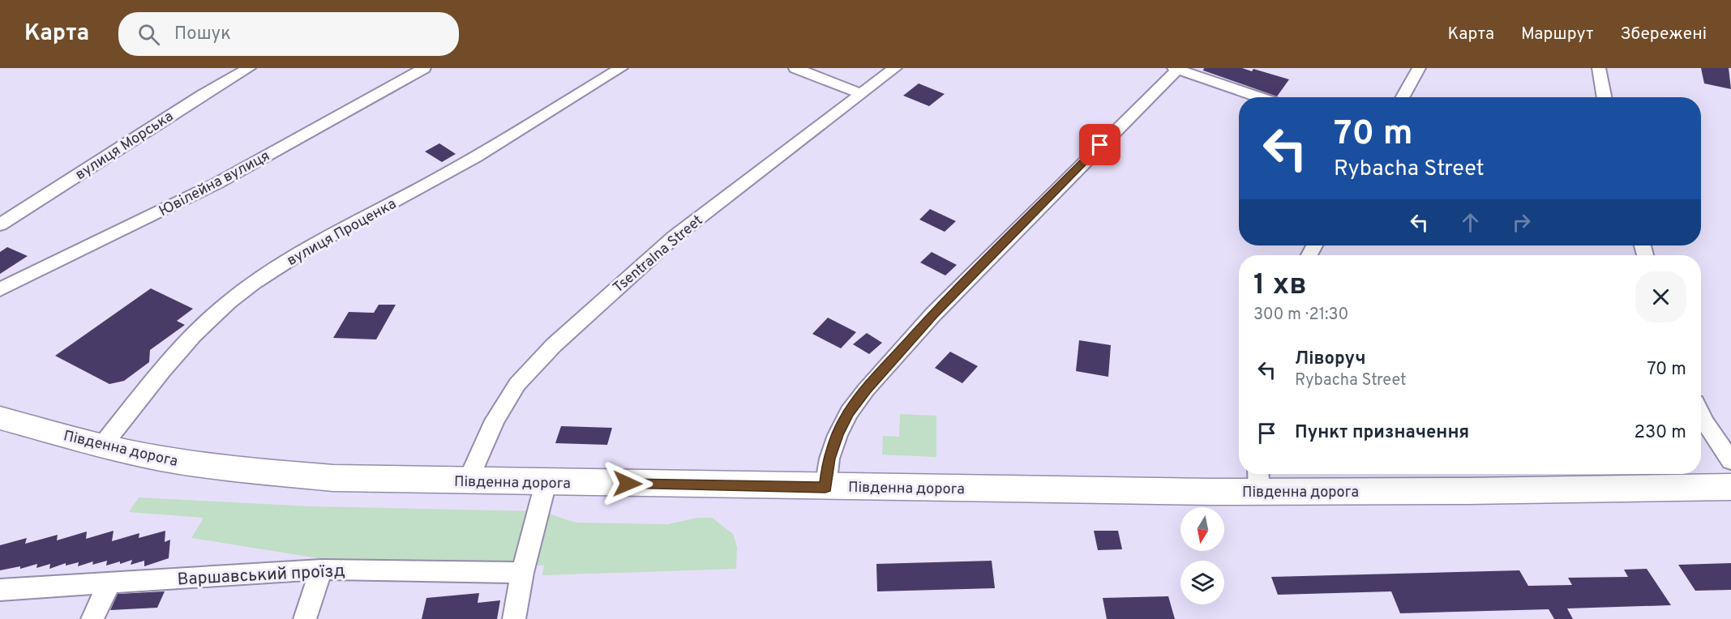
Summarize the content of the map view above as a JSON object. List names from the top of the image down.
{
  "streets": {
    "highway": ["Південна дорога"],
    "street": [
      "вулиця Морська",
      "Ювілейна вулиця",
      "вулиця Проценка",
      "Tsentralna Street",
      "Варшавський проїзд"
    ]
  },
  "crossings": [
    ["вулиця Проценка", "Південна дорога"],
    ["Tsentralna Street", "Південна дорога"]
  ],
  "north": "bottom",
  "page": {
    "header": "Карта",
    "search": "Пошук",
    "nav": ["Карта", "Маршрут", "Збережені"],
    "turn": ["70 m", "Rybacha Street"],
    "heading": ["1 хв", "300 m · 21:30"],
    "list": [
      {
        "name": "Ліворуч",
        "note": "Rybacha Street",
        "value": "70 m"
      },
      {
        "name": "Пункт призначення",
        "value": "230 m"
      }
    ]
  }
}
